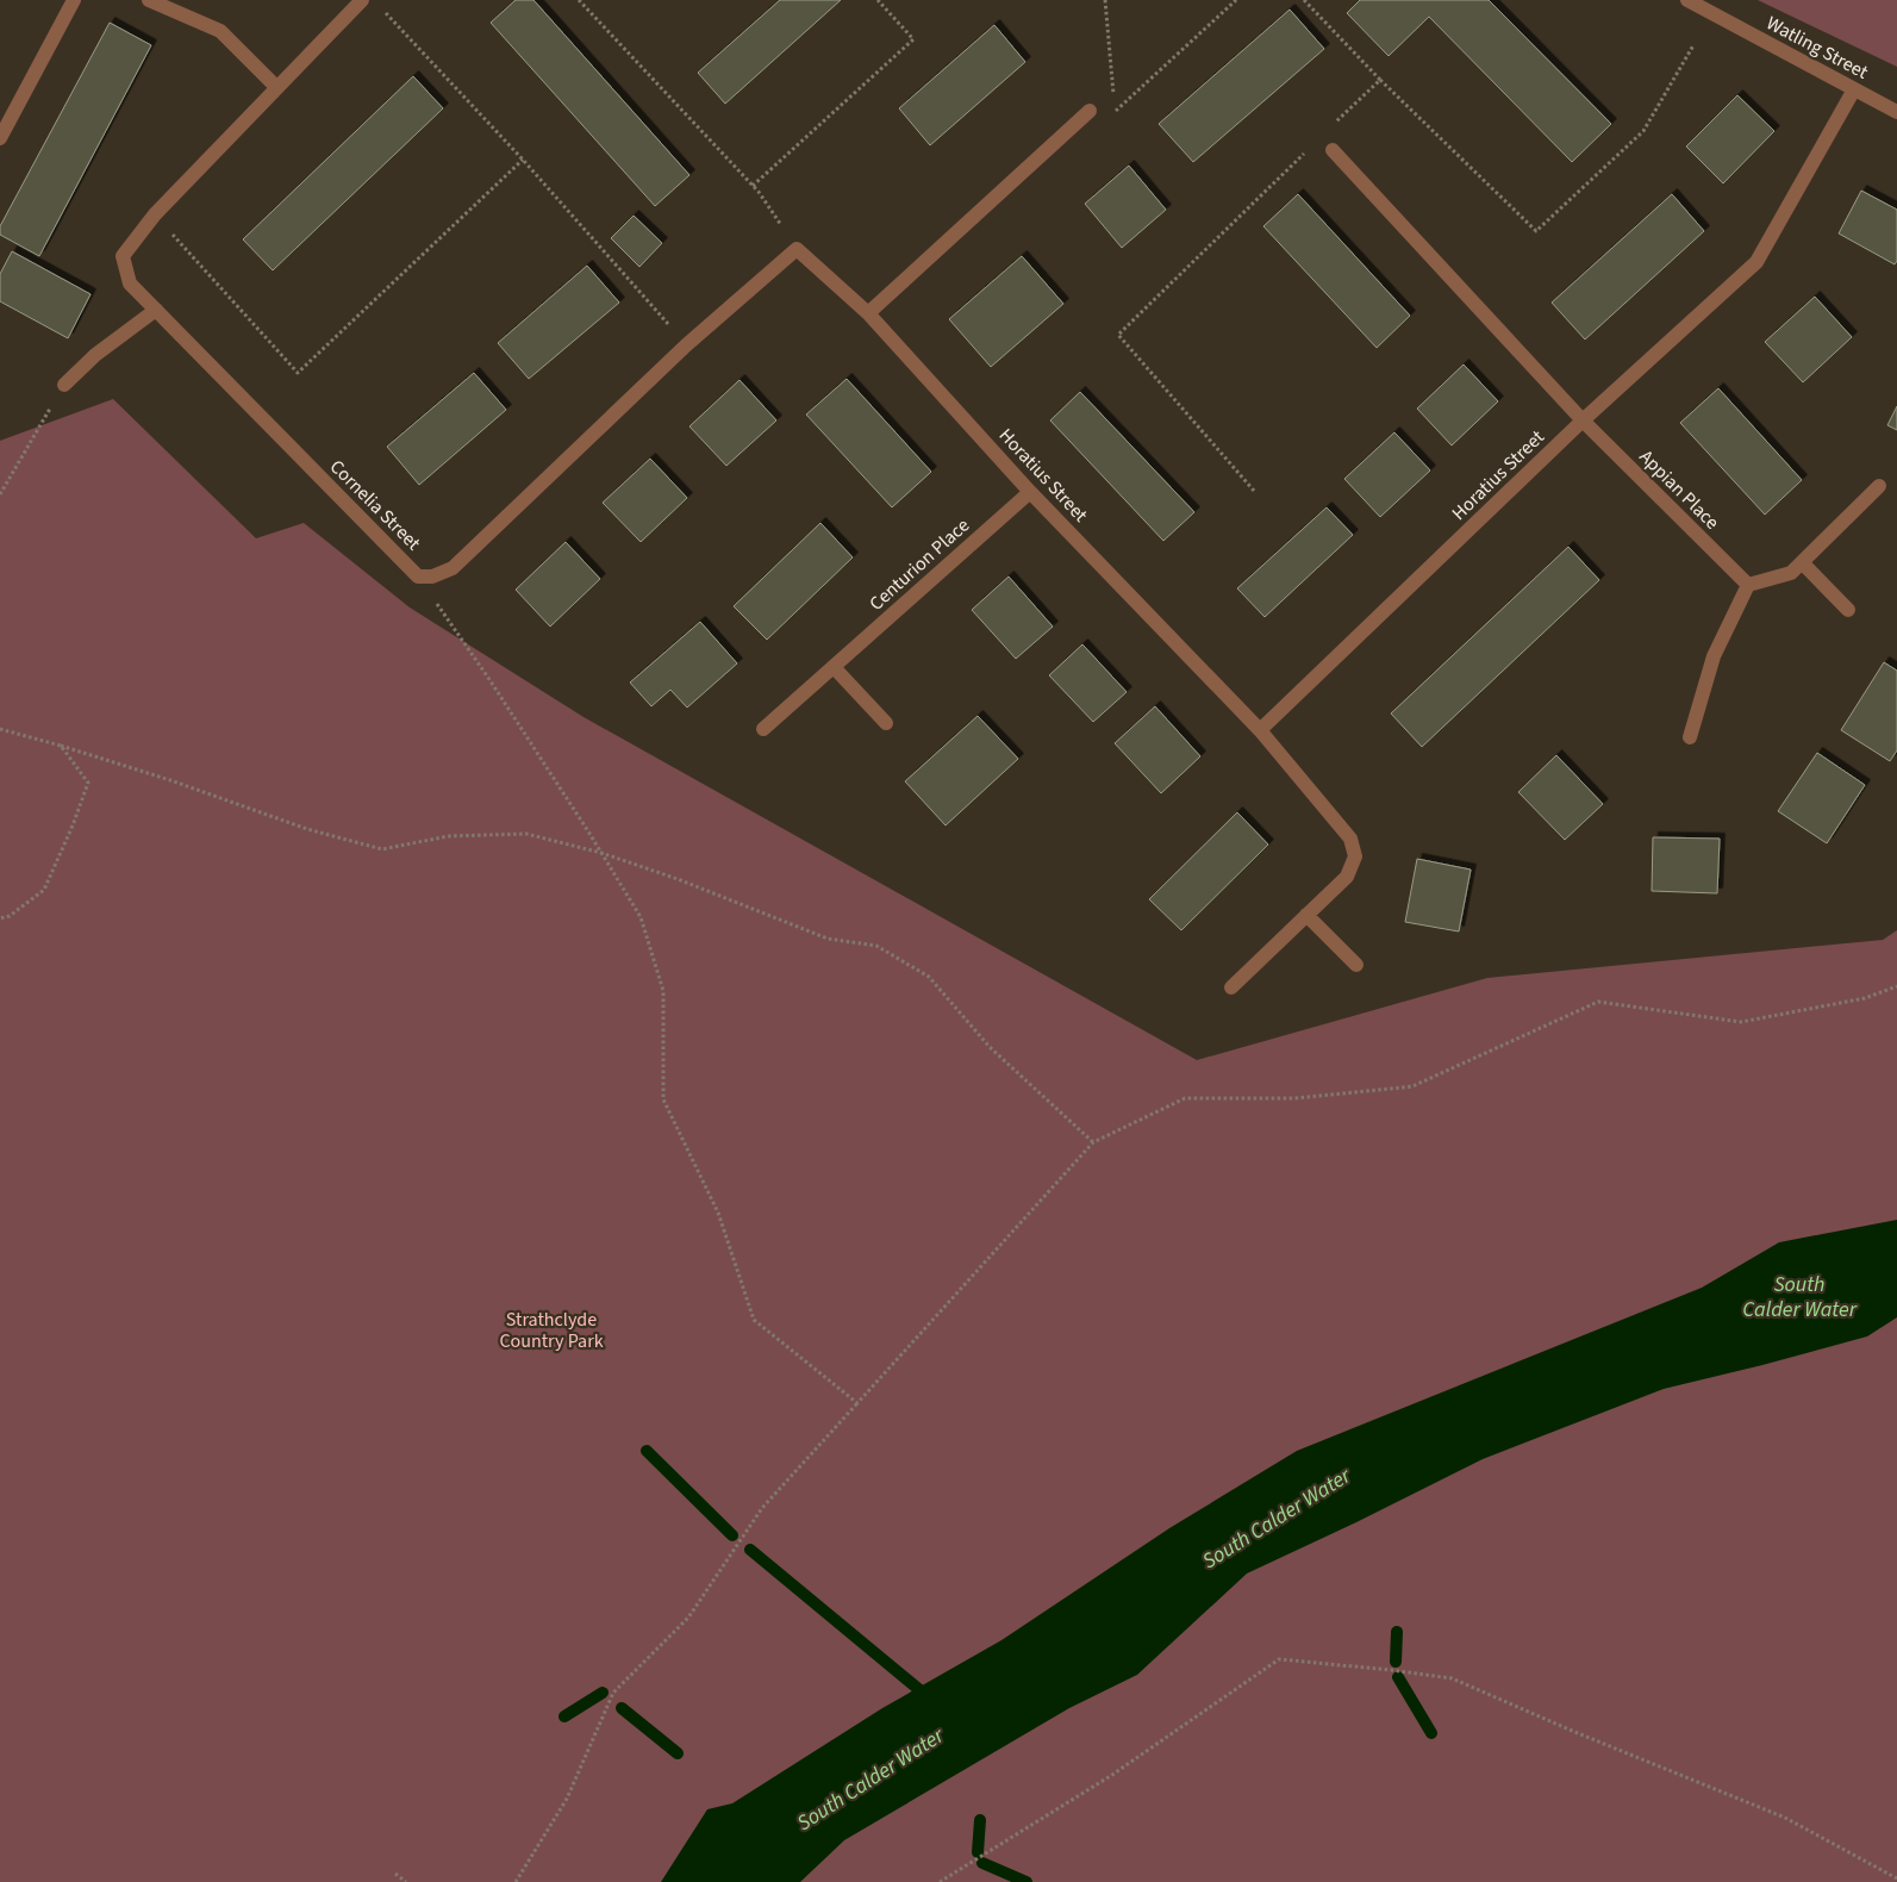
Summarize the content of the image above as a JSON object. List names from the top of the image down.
{
  "streets": {
    "street": [
      "Watling Street",
      "Horatius Street",
      "Appian Place",
      "Cornelia Street",
      "Centurion Place"
    ]
  },
  "crossings": [
    ["Watling Street", "Horatius Street"],
    ["Horatius Street", "Appian Place"],
    ["Horatius Street", "Cornelia Street"],
    ["Horatius Street", "Centurion Place"]
  ],
  "water": ["South Calder Water"],
  "parks": ["Strathclyde Country Park"]
}
